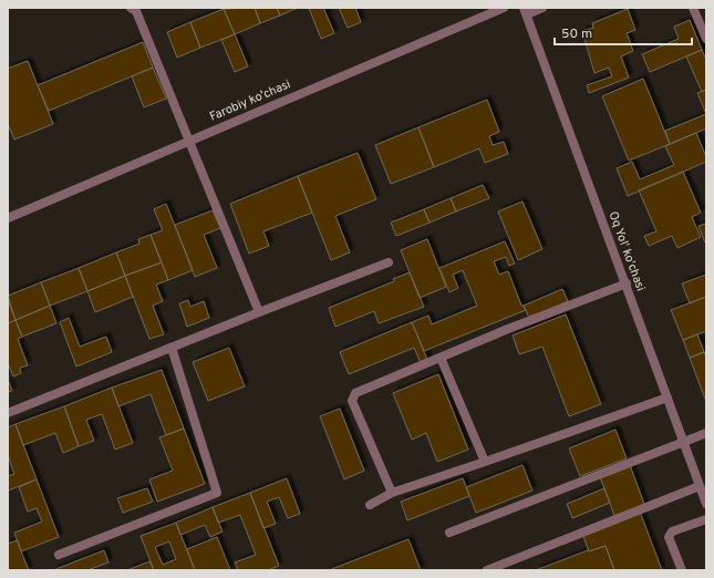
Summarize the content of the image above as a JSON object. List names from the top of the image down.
{
  "streets": {
    "street": ["Farobiy ko'chasi", "Oq Yol' ko'chasi"]
  },
  "scale_bar": "50 m"
}
